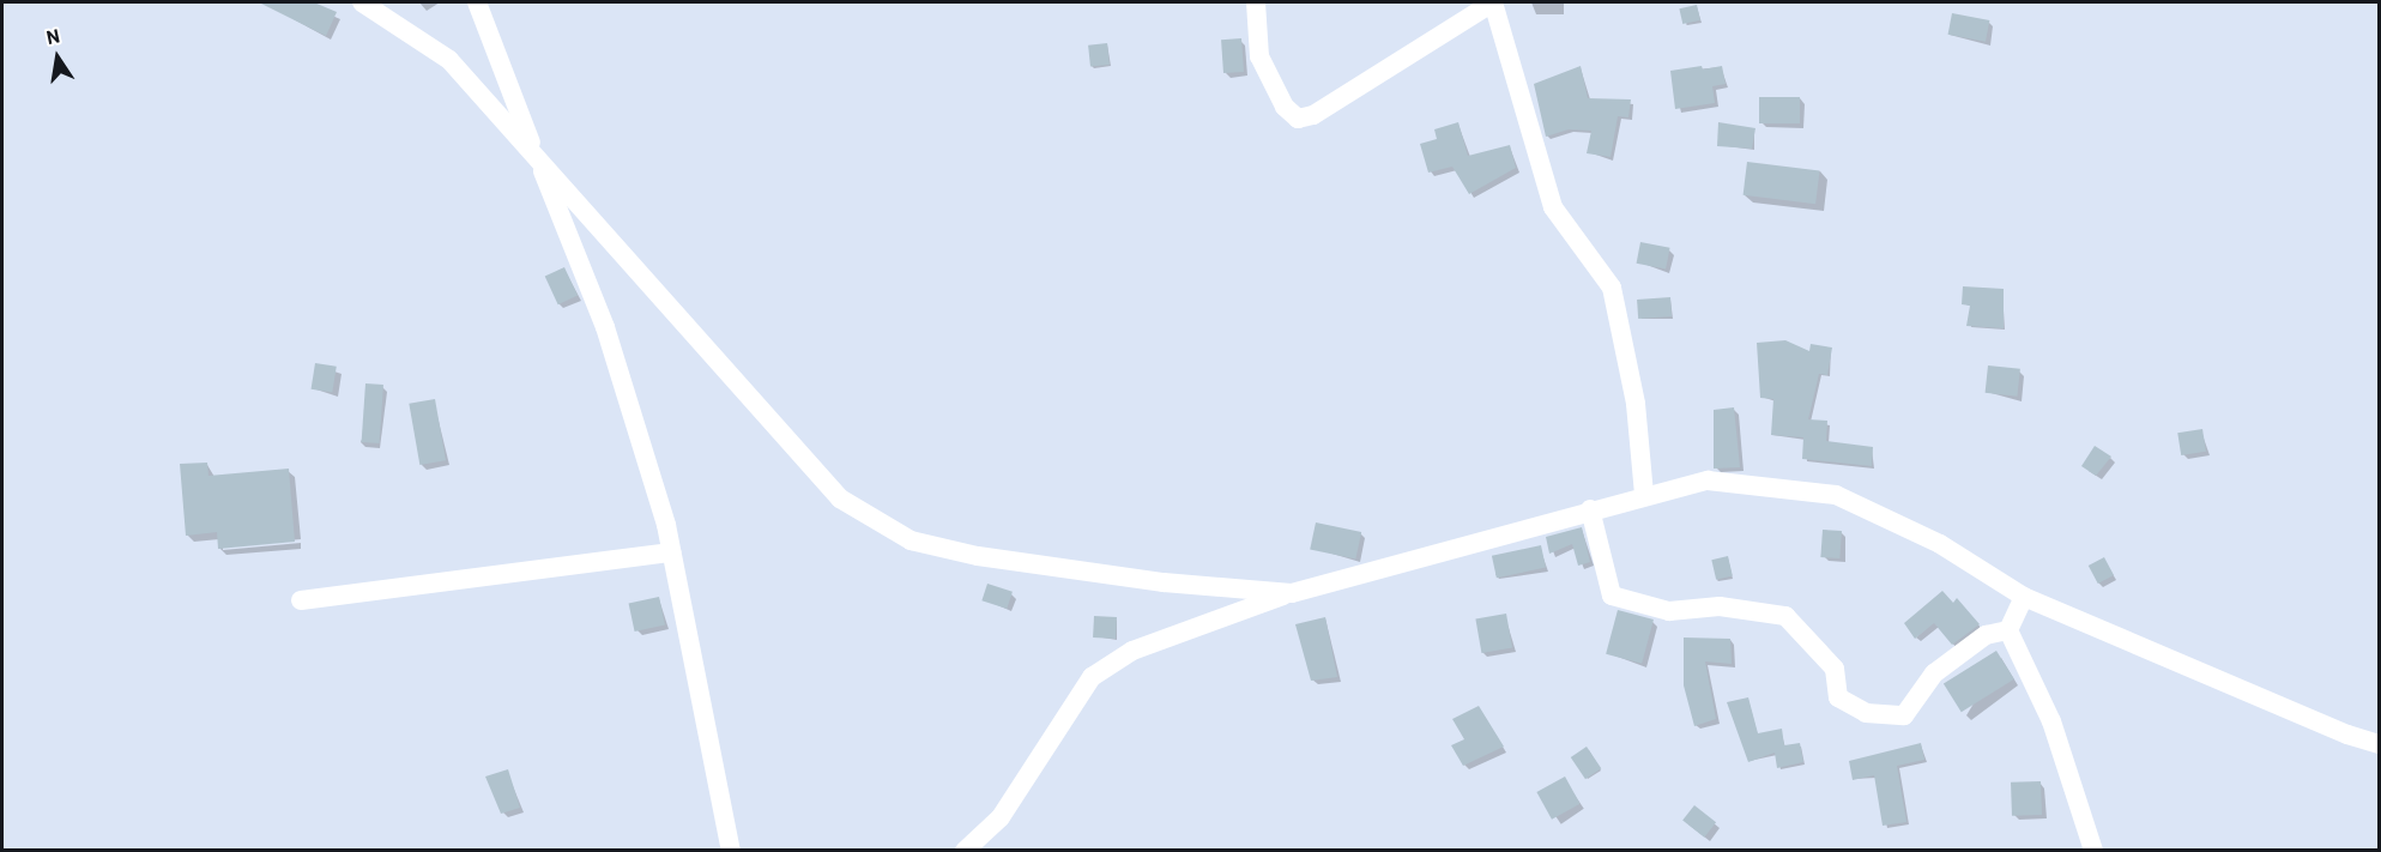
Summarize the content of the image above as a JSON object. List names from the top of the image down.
{
  "north": "top"
}
